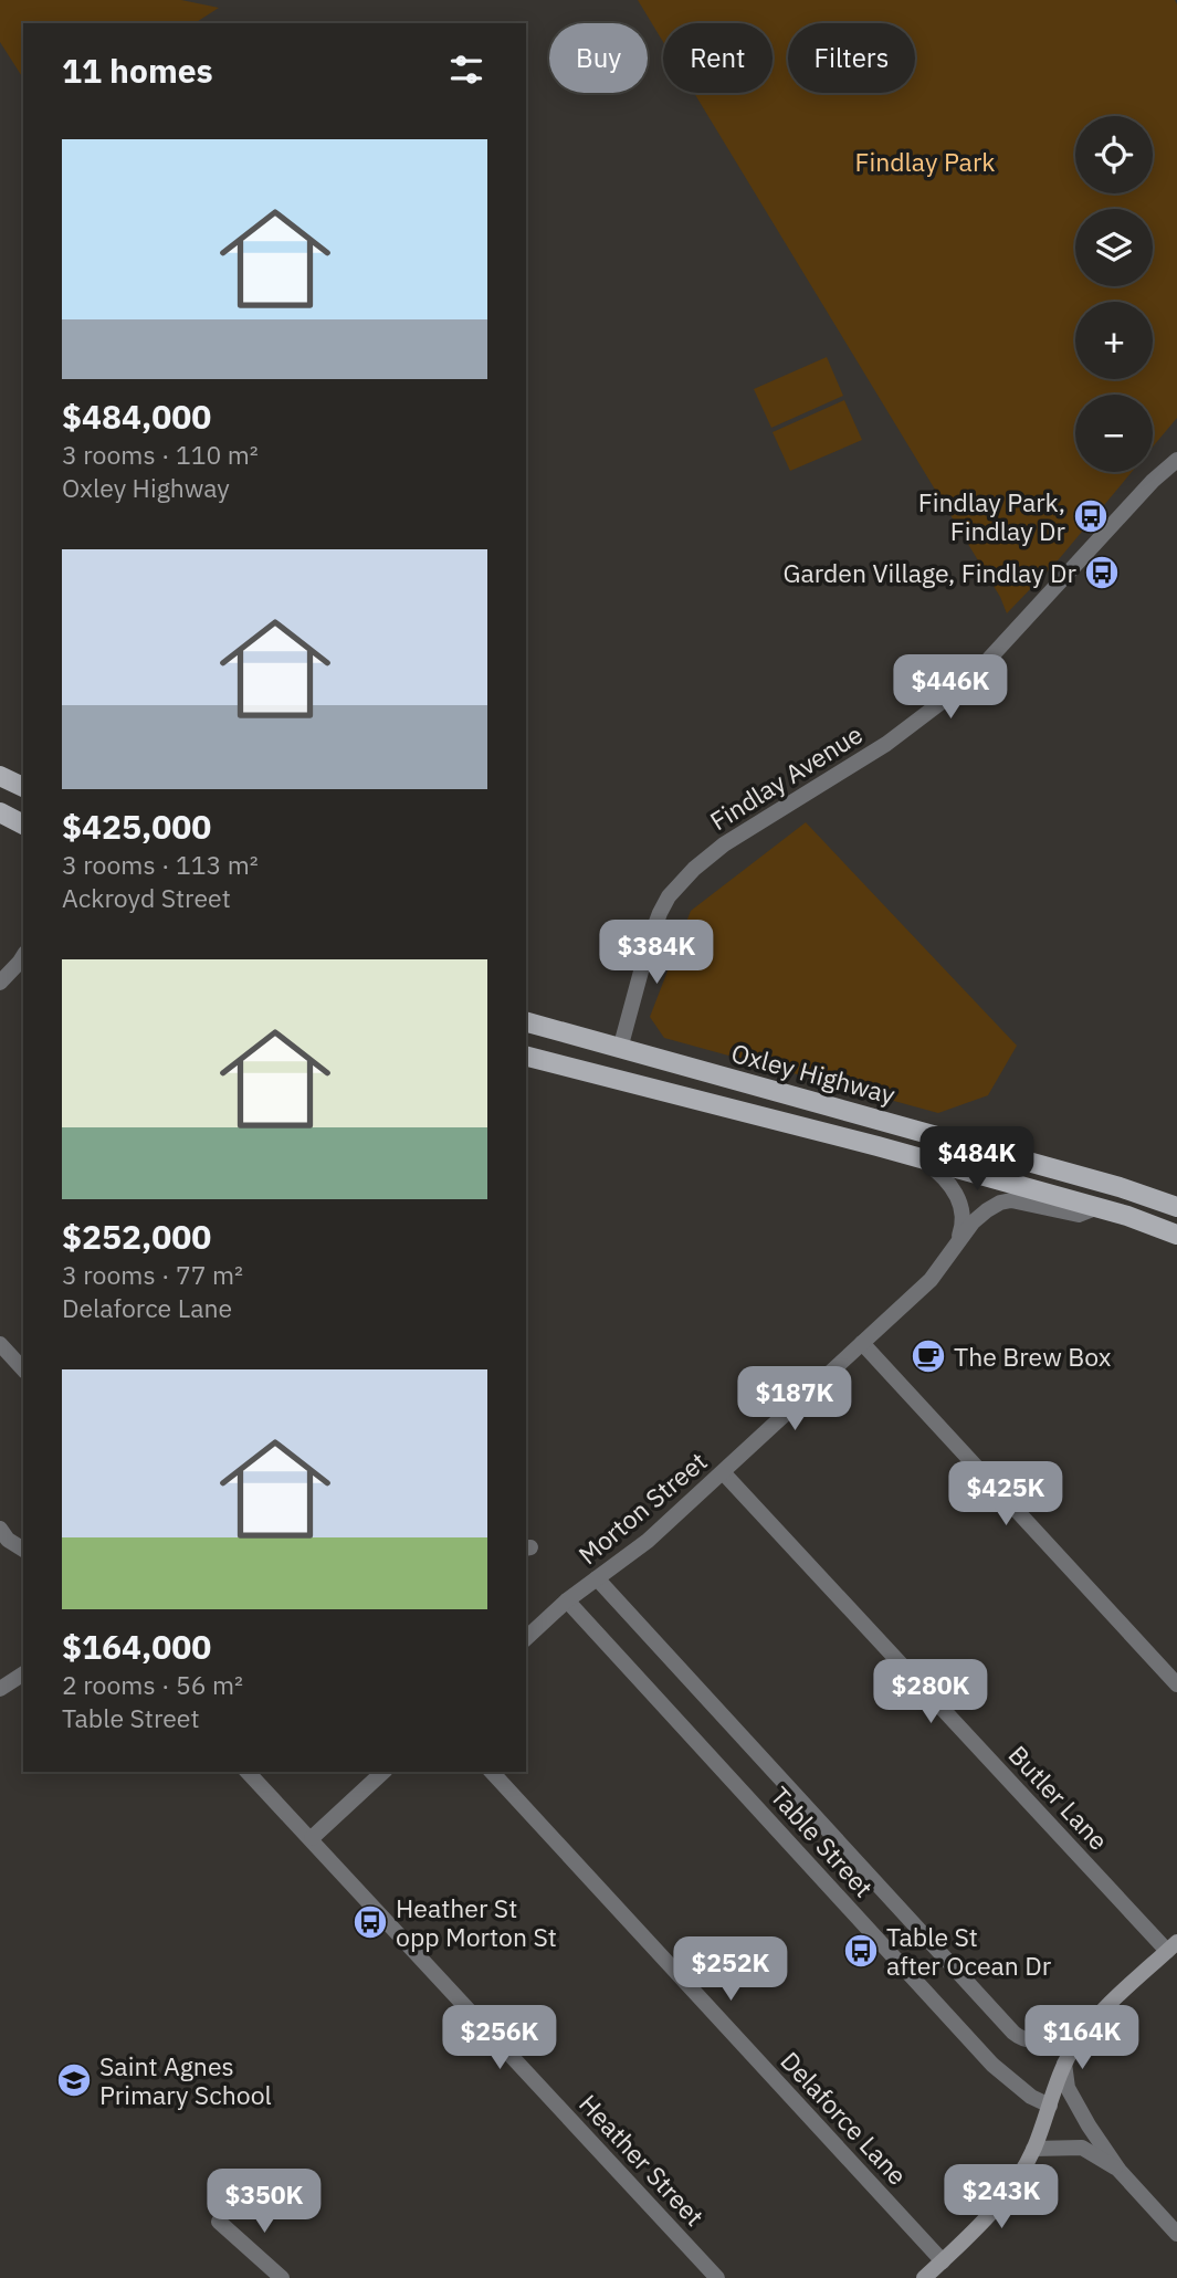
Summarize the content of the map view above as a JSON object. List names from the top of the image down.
{
  "streets": {
    "main road": ["Oxley Highway"],
    "street": [
      "Findlay Avenue",
      "Morton Street",
      "Butler Lane",
      "Table Street",
      "Delaforce Lane",
      "Heather Street"
    ]
  },
  "crossings": [
    ["Findlay Avenue", "Oxley Highway"],
    ["Morton Street", "Butler Lane"],
    ["Morton Street", "Table Street"]
  ],
  "parks": ["Findlay Park"],
  "places": {
    "bus stop": [
      "Findlay Park, Findlay Dr",
      "Garden Village, Findlay Dr",
      "Heather St opp Morton St",
      "Table St after Ocean Dr"
    ],
    "cafe": ["The Brew Box"],
    "school or university": ["Saint Agnes Primary School"]
  },
  "page": {
    "chip": ["Buy", "Rent", "Filters"],
    "heading": "11 homes",
    "map_buttons": ["+", "−"],
    "list": [
      {
        "name": "$484,000",
        "note": "3 rooms · 110 m² · Oxley Highway"
      },
      {
        "name": "$425,000",
        "note": "3 rooms · 113 m² · Ackroyd Street"
      },
      {
        "name": "$252,000",
        "note": "3 rooms · 77 m² · Delaforce Lane"
      },
      {
        "name": "$164,000",
        "note": "2 rooms · 56 m² · Table Street"
      }
    ],
    "price": [
      "$446K",
      "$384K",
      "$484K",
      "$187K",
      "$425K",
      "$280K",
      "$252K",
      "$256K",
      "$164K",
      "$243K",
      "$350K"
    ]
  }
}
